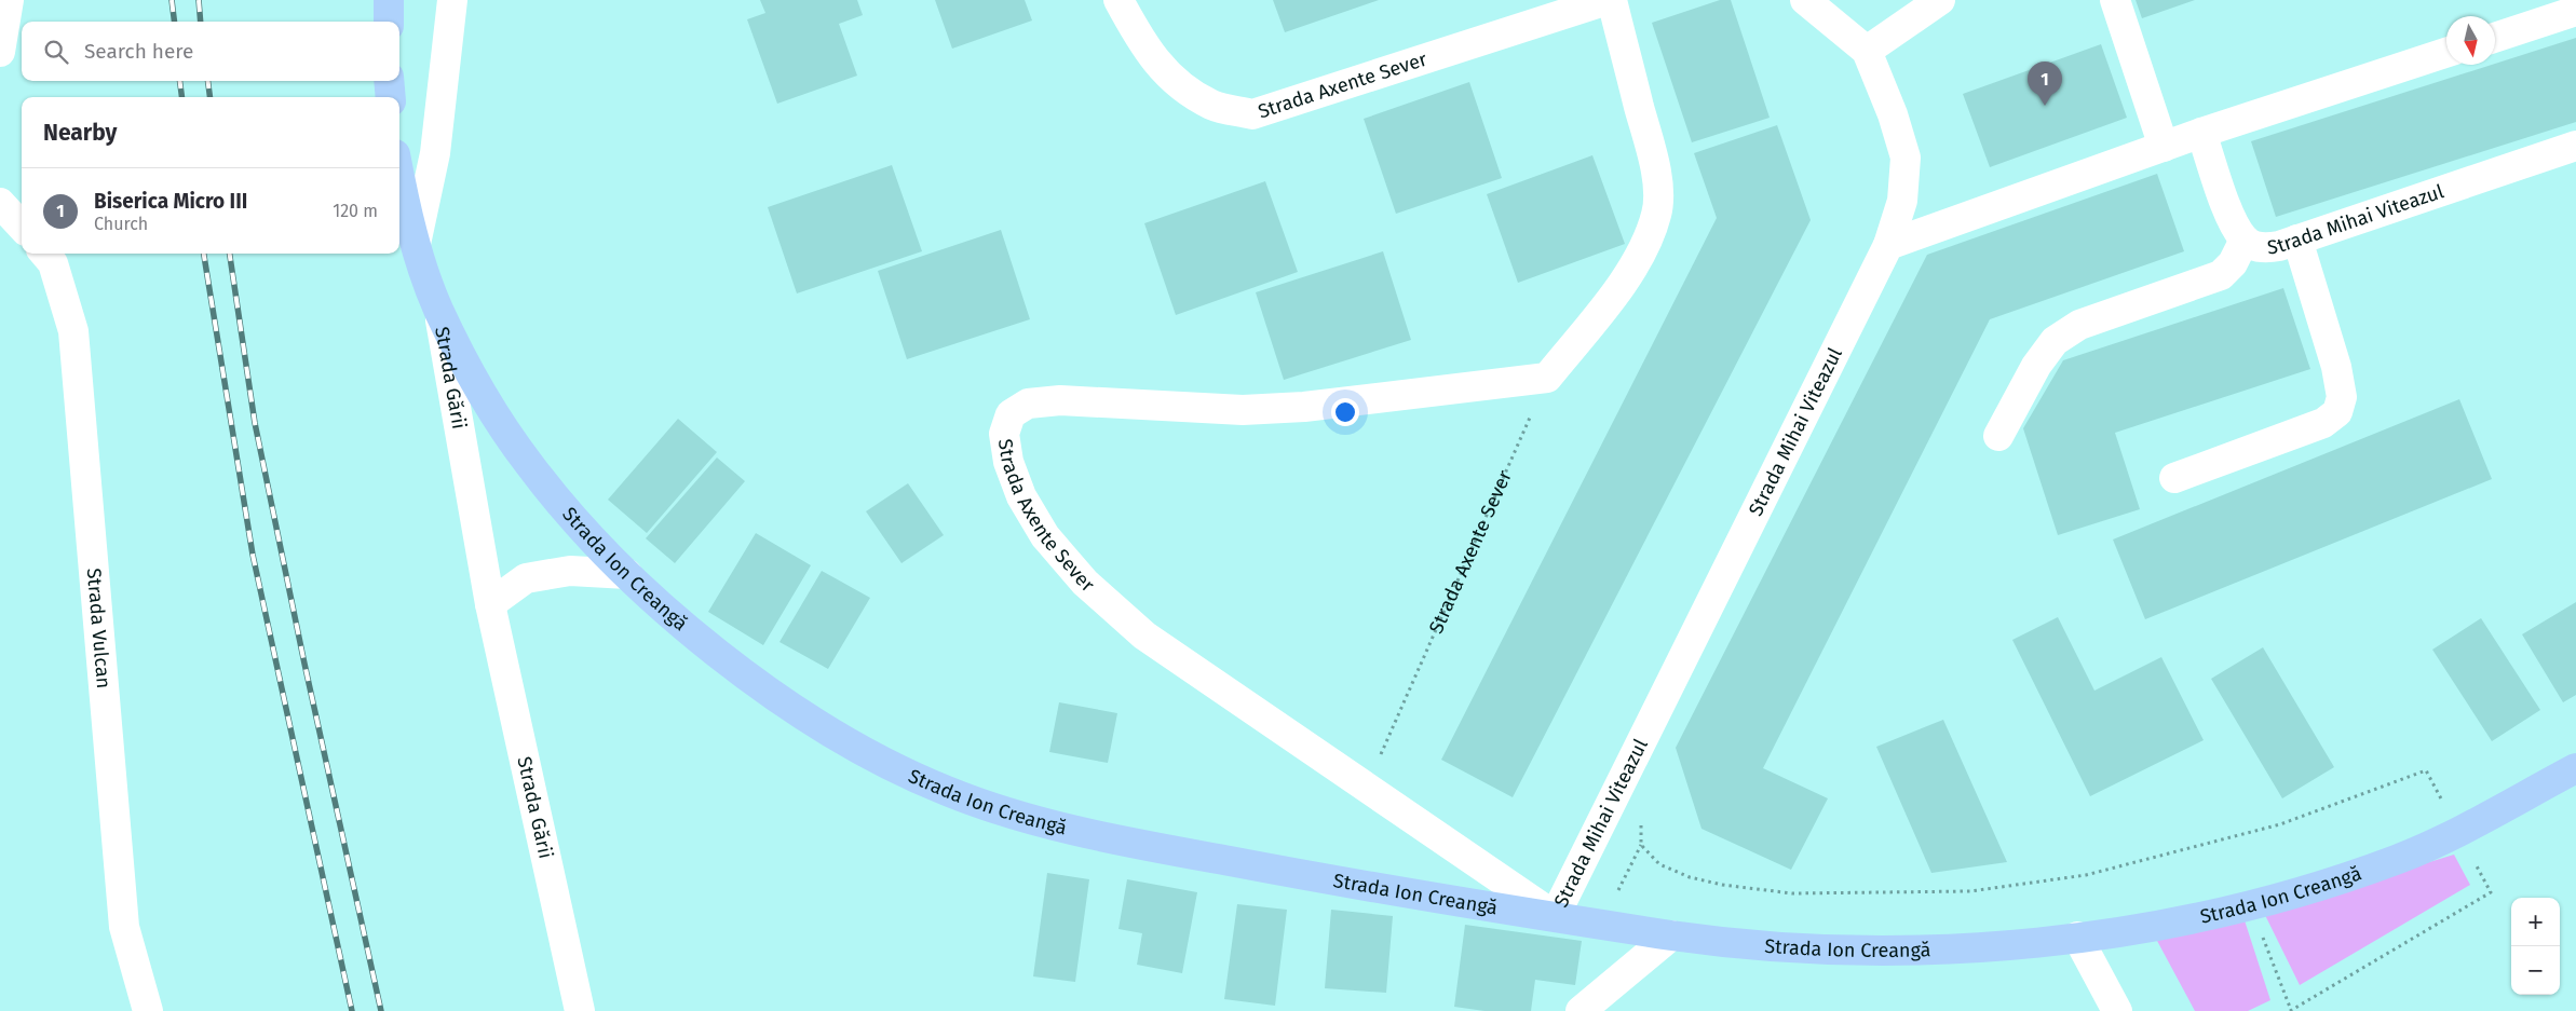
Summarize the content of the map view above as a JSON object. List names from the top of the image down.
{
  "streets": {
    "main road": ["Strada Gării", "Strada Ion Creangă"],
    "street": ["Strada Axente Sever", "Strada Mihai Viteazul", "Strada Vulcan"]
  },
  "crossings": [
    ["Strada Axente Sever", "Strada Mihai Viteazul"],
    ["Strada Axente Sever", "Strada Ion Creangă"],
    ["Strada Mihai Viteazul", "Strada Ion Creangă"],
    ["Strada Gării", "Strada Ion Creangă"]
  ],
  "north": "bottom",
  "page": {
    "search": "Search here",
    "pins": "1",
    "heading": "Nearby",
    "list": [
      {
        "mark": "1",
        "name": "Biserica Micro III",
        "note": "Church",
        "value": "120 m"
      }
    ],
    "map_buttons": ["+", "−"]
  }
}
